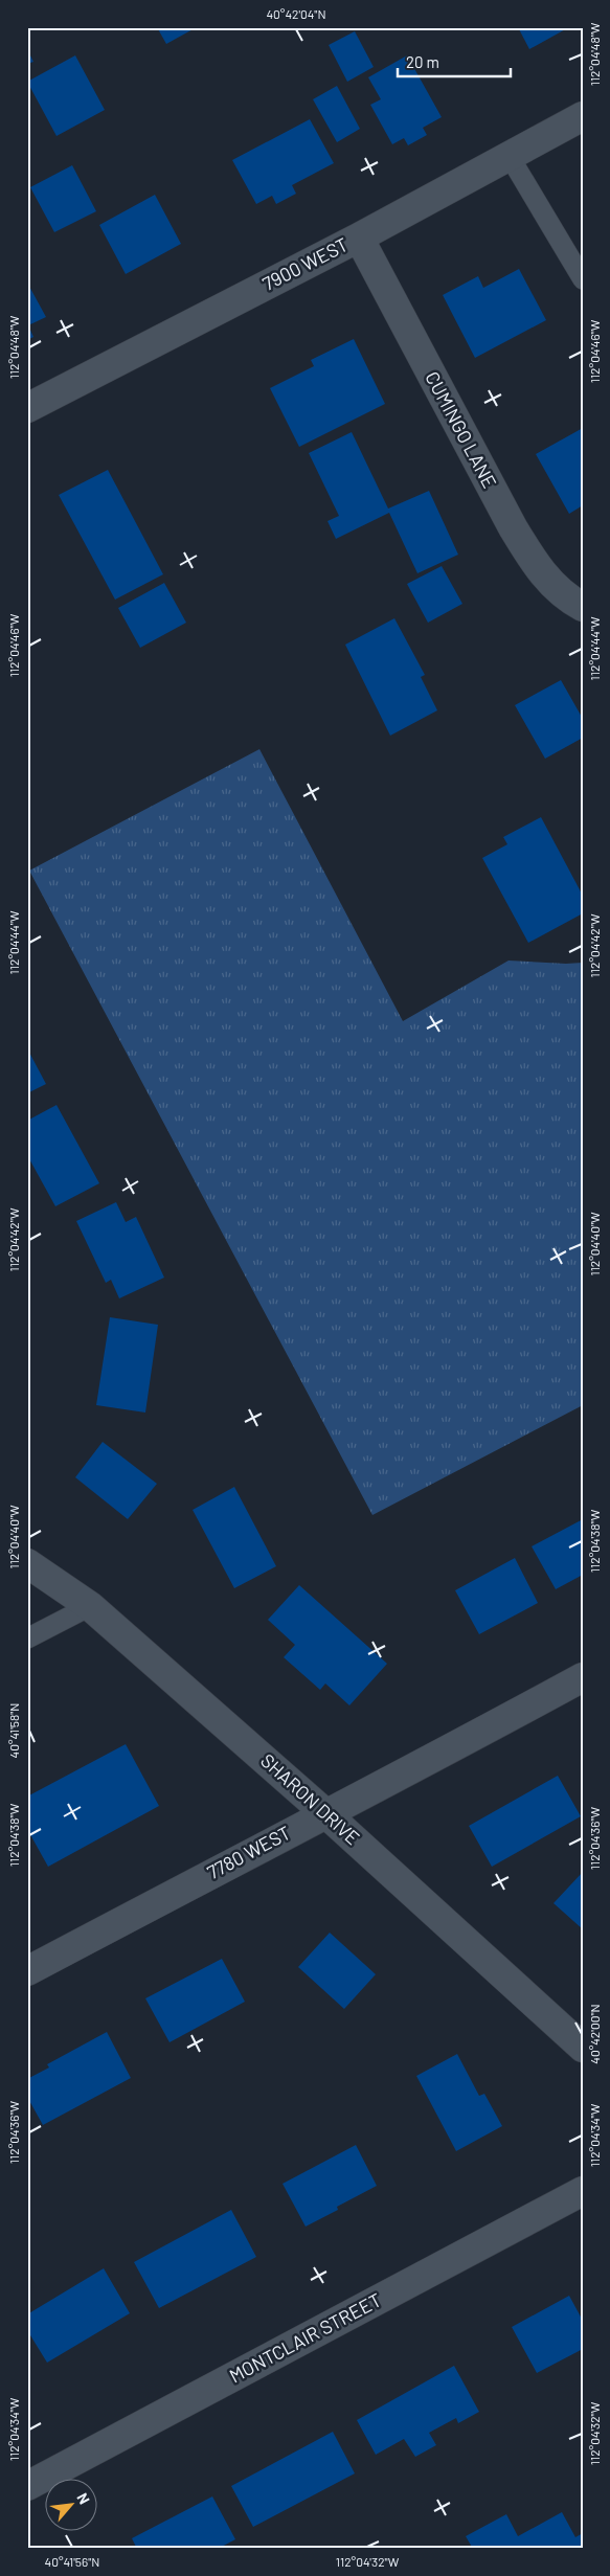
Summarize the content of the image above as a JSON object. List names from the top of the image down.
{
  "streets": {
    "street": [
      "7900 WEST",
      "CUMINGO LANE",
      "SHARON DRIVE",
      "7780 WEST",
      "MONTCLAIR STREET"
    ]
  },
  "crossings": [
    ["7900 WEST", "CUMINGO LANE"],
    ["SHARON DRIVE", "7780 WEST"]
  ],
  "scale_bar": "20 m",
  "north": "top right",
  "coordinates": [
    "40°42'04\"N",
    "112°04'48\"W",
    "112°04'46\"W",
    "112°04'44\"W",
    "112°04'42\"W",
    "112°04'40\"W",
    "112°04'38\"W",
    "40°41'58\"N",
    "112°04'36\"W",
    "40°42'00\"N",
    "112°04'34\"W",
    "112°04'32\"W",
    "40°41'56\"N"
  ]
}
